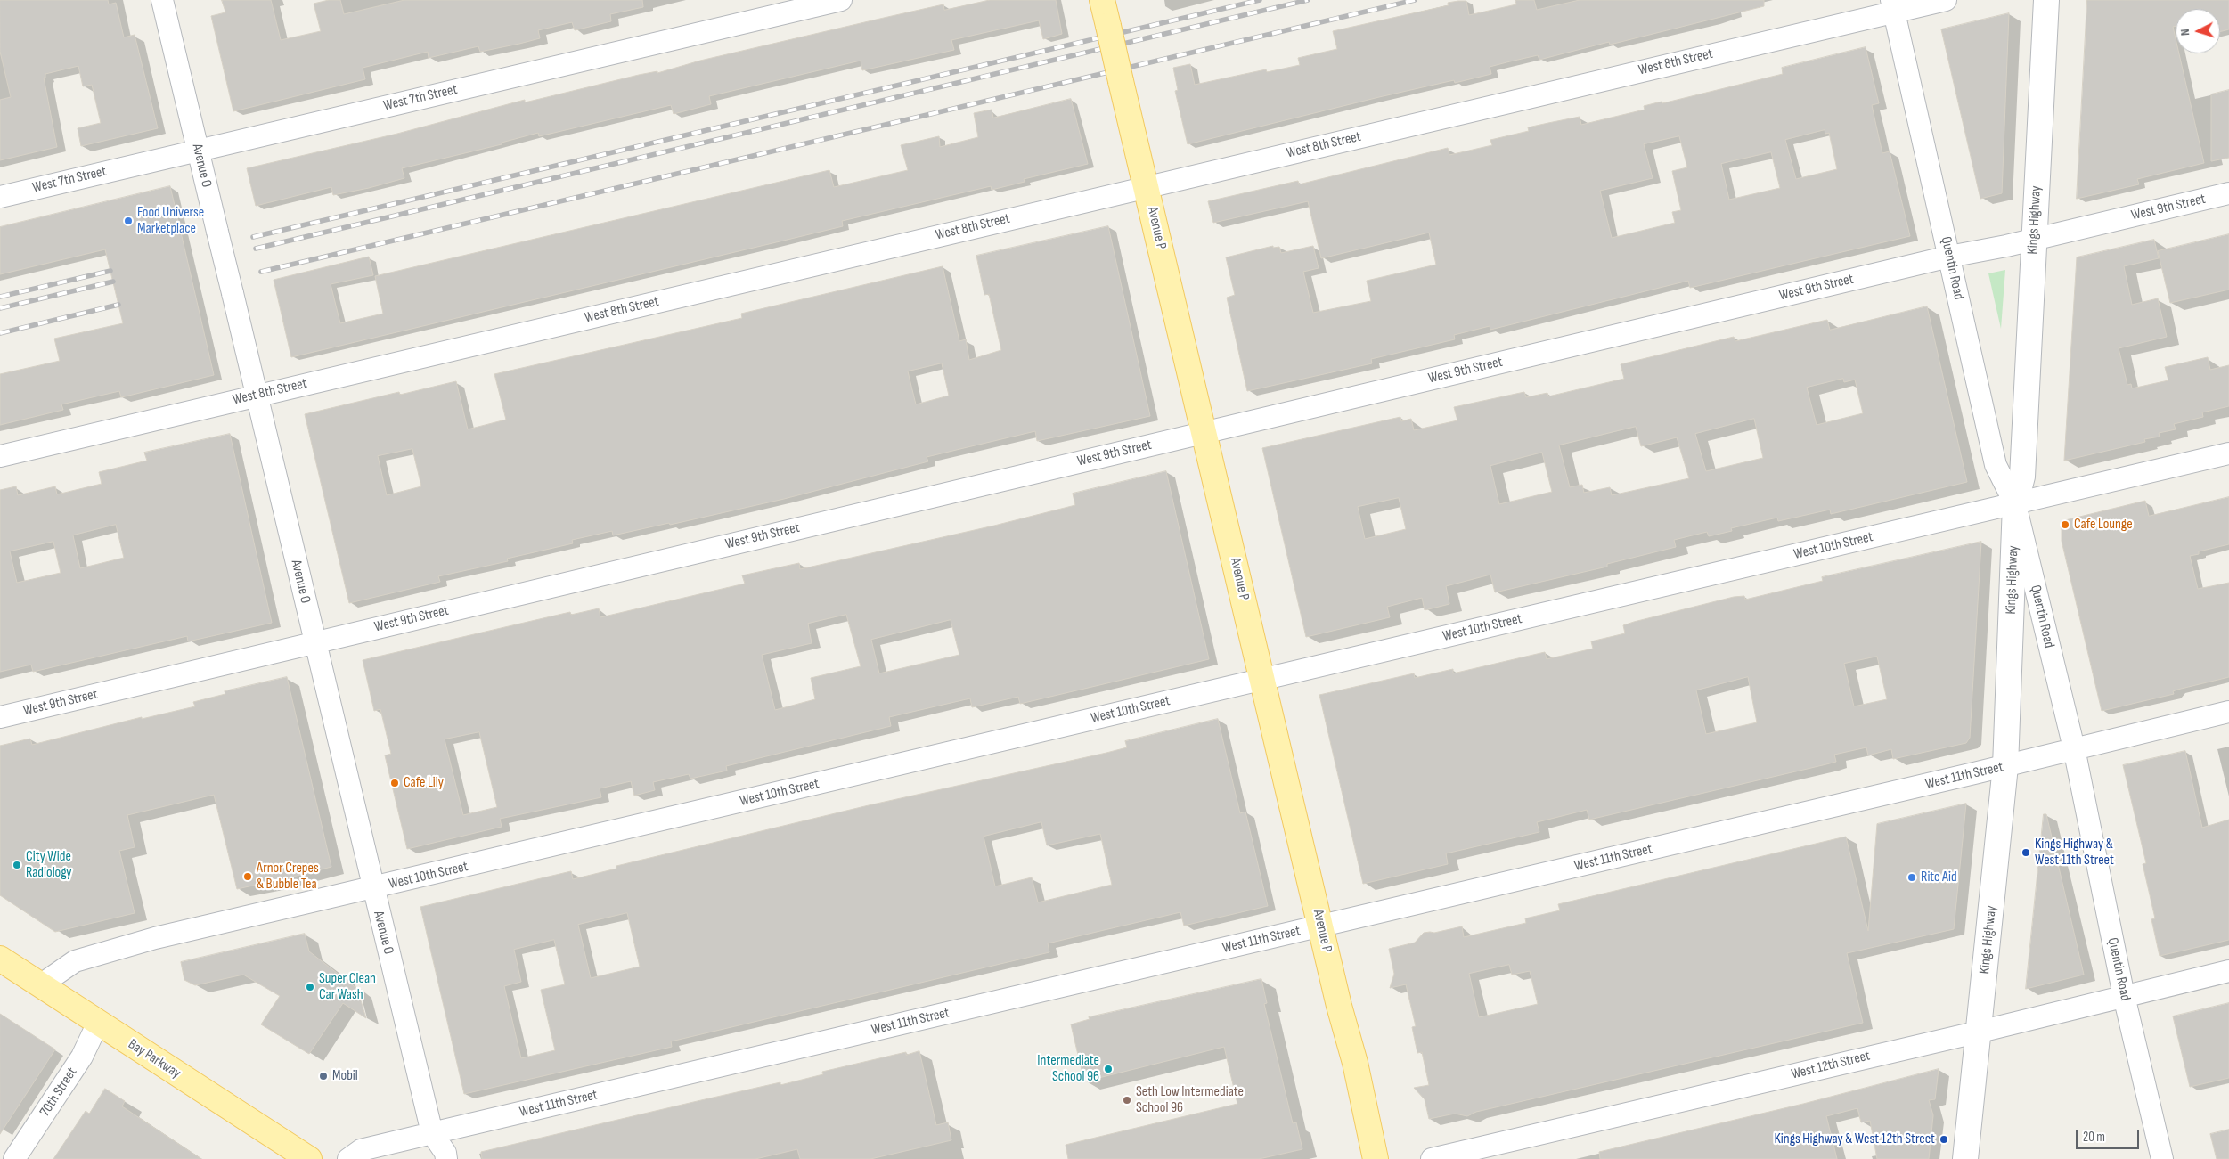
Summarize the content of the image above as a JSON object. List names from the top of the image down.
{
  "streets": {
    "main road": ["Avenue P", "Bay Parkway"],
    "street": [
      "West 8th Street",
      "West 7th Street",
      "Avenue O",
      "West 9th Street",
      "Kings Highway",
      "Quentin Road",
      "West 10th Street",
      "West 11th Street",
      "West 12th Street",
      "70th Street"
    ]
  },
  "crossings": [
    ["West 8th Street", "Avenue O"],
    ["West 8th Street", "Avenue P"],
    ["West 8th Street", "Quentin Road"],
    ["West 7th Street", "Avenue O"],
    ["Avenue O", "West 9th Street"],
    ["Avenue O", "West 10th Street"],
    ["Avenue O", "West 11th Street"],
    ["West 9th Street", "Kings Highway"],
    ["West 9th Street", "Avenue P"],
    ["West 9th Street", "Quentin Road"],
    ["Kings Highway", "Quentin Road"],
    ["Kings Highway", "West 10th Street"],
    ["Kings Highway", "West 11th Street"],
    ["Kings Highway", "West 12th Street"],
    ["Avenue P", "West 10th Street"],
    ["Avenue P", "West 11th Street"],
    ["Quentin Road", "West 10th Street"],
    ["Quentin Road", "West 11th Street"],
    ["Quentin Road", "West 12th Street"],
    ["West 10th Street", "Bay Parkway"],
    ["Bay Parkway", "70th Street"]
  ],
  "places": [
    "Food Universe Marketplace",
    "Cafe Lounge",
    "Cafe Lily",
    "Kings Highway & West 11th Street",
    "City Wide Radiology",
    "Arnor Crepes & Bubble Tea",
    "Rite Aid",
    "Super Clean Car Wash",
    "Intermediate School 96",
    "Mobil",
    "Seth Low Intermediate School 96",
    "Kings Highway & West 12th Street"
  ],
  "scale_bar": "20 m",
  "north": "left"
}
